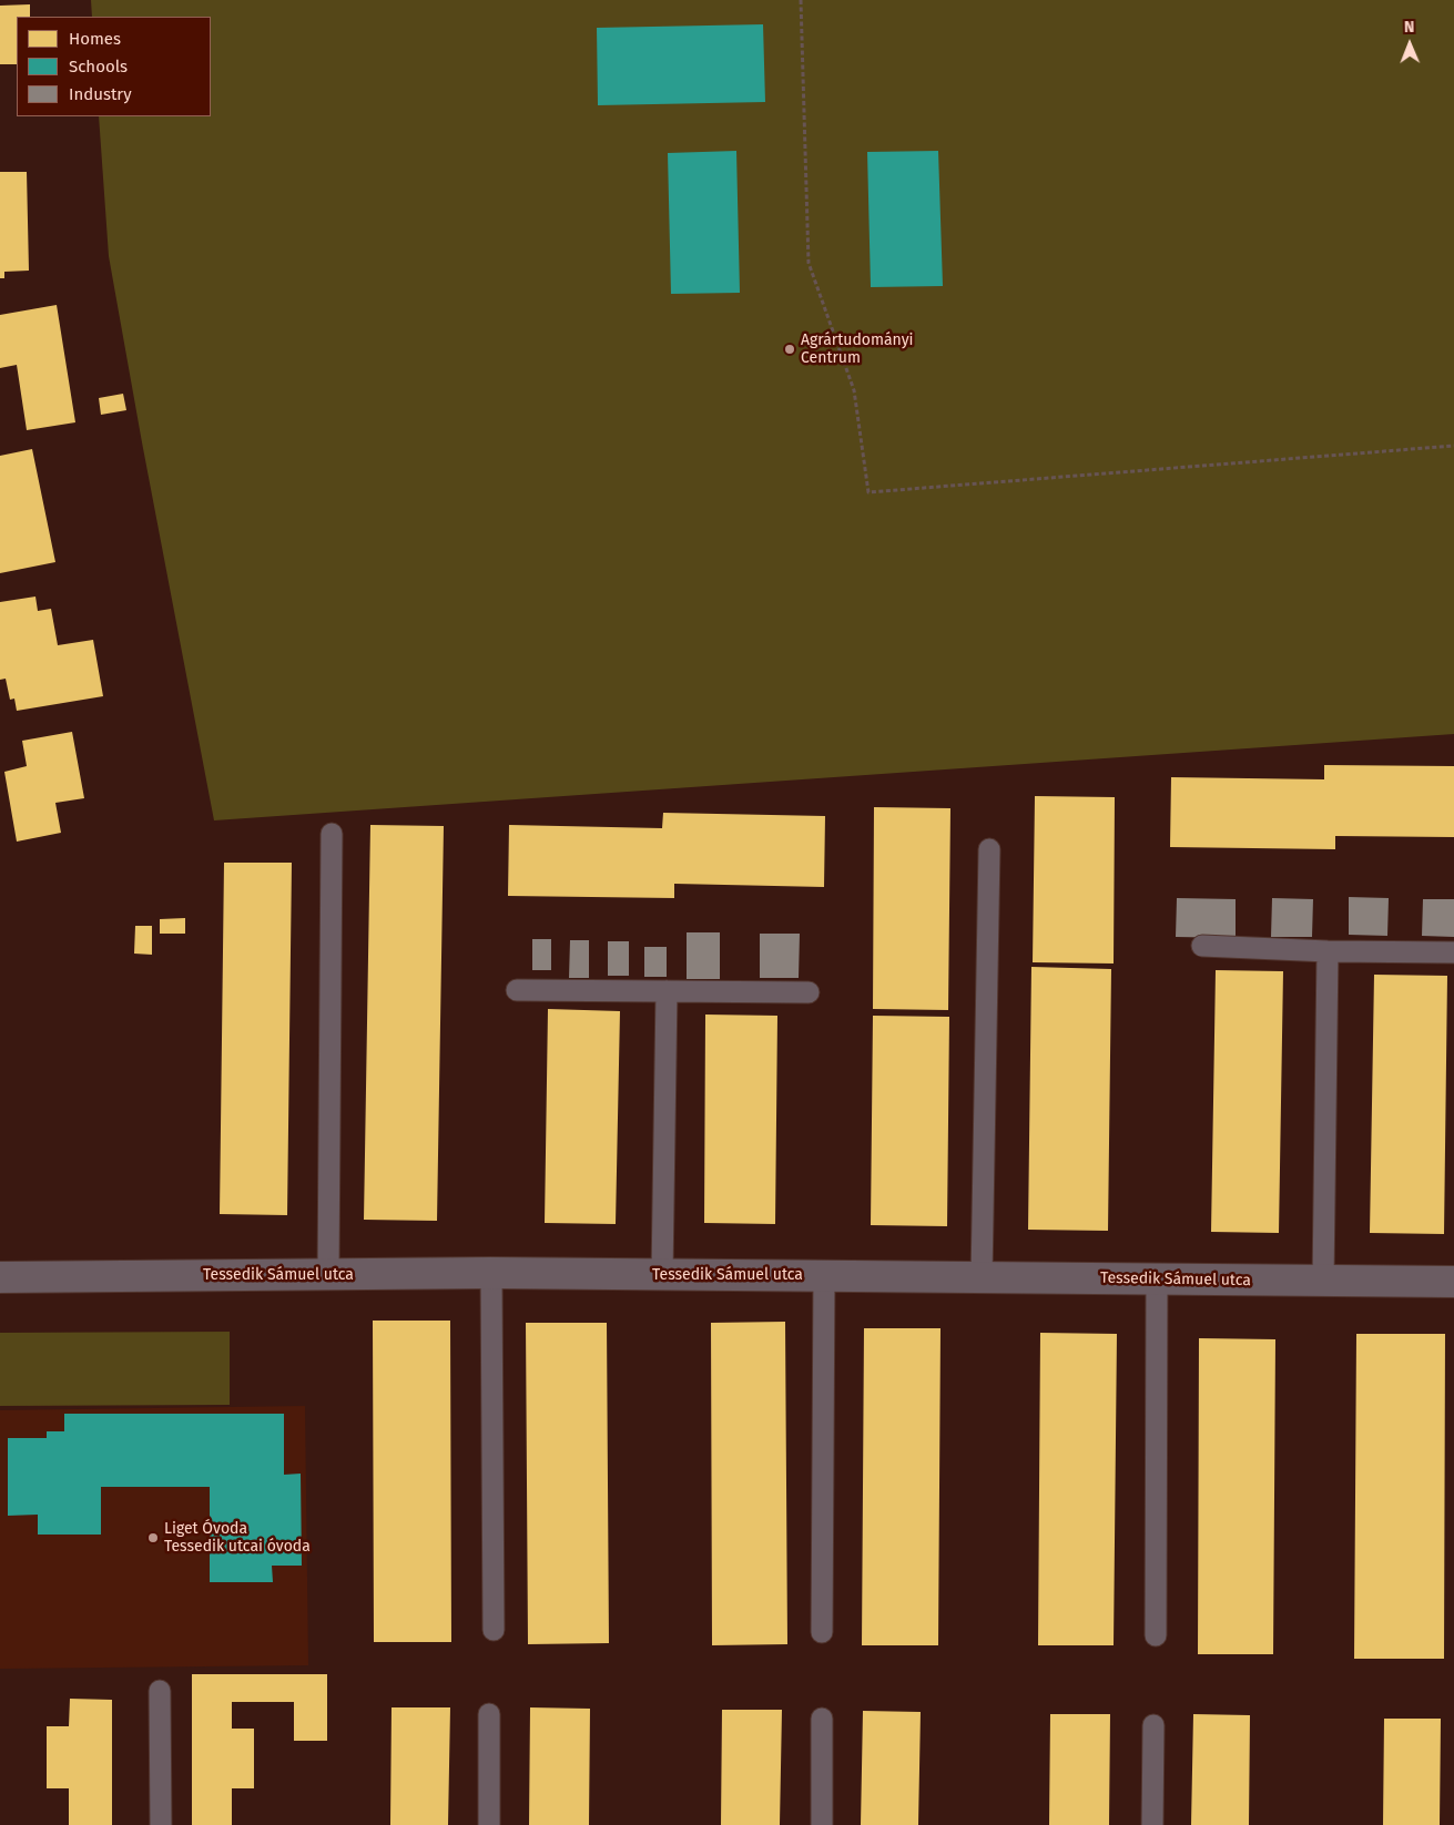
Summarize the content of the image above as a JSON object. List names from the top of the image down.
{
  "streets": {
    "street": ["Tessedik Sámuel utca"]
  },
  "places": ["Agrártudományi Centrum", "Liget Óvoda Tessedik utcai óvoda"],
  "legend": ["Homes", "Schools", "Industry"],
  "north": "top"
}
